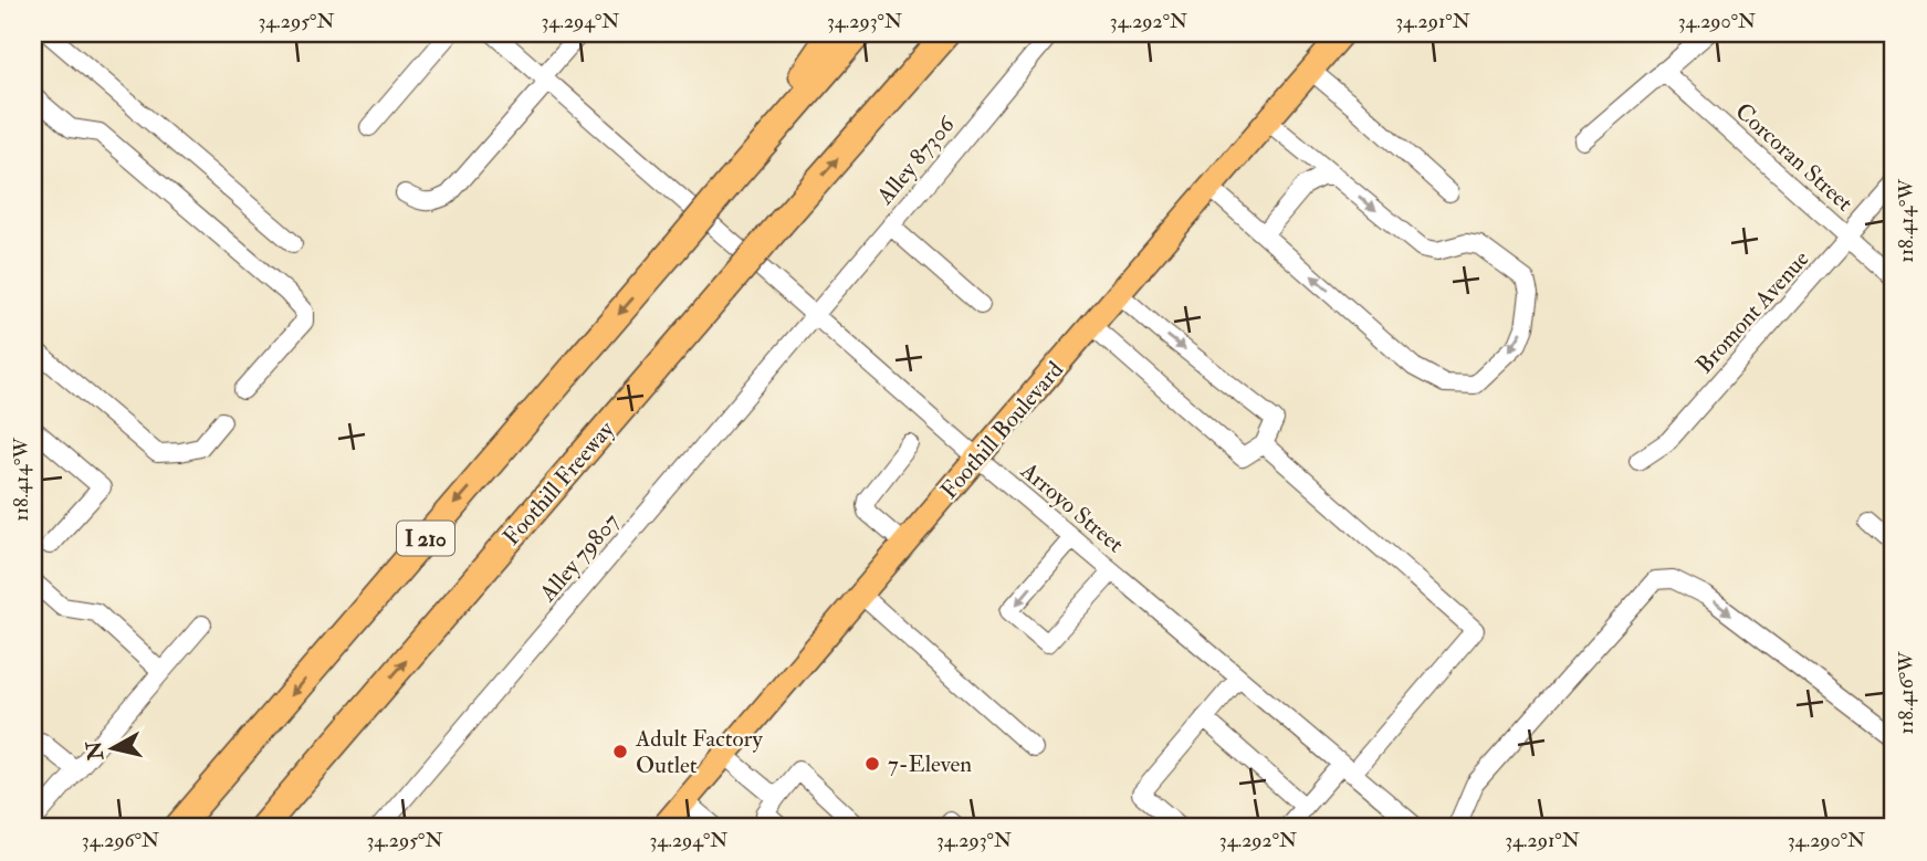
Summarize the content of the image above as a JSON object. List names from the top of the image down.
{
  "streets": {
    "highway": ["Foothill Freeway", "I 210"],
    "main road": ["Foothill Boulevard"],
    "street": [
      "Corcoran Street",
      "Alley 87306",
      "Bromont Avenue",
      "Arroyo Street",
      "Alley 79807"
    ]
  },
  "crossings": [
    ["Corcoran Street", "Bromont Avenue"],
    ["Alley 87306", "Arroyo Street"],
    ["Alley 87306", "Alley 79807"],
    ["Foothill Boulevard", "Arroyo Street"],
    ["Arroyo Street", "Alley 79807"]
  ],
  "places": ["Adult Factory Outlet", "7-Eleven"],
  "north": "left",
  "coordinates": [
    "34.295°N",
    "34.294°N",
    "34.293°N",
    "34.292°N",
    "34.291°N",
    "34.290°N",
    "118.414°W",
    "118.416°W",
    "34.296°N"
  ]
}
